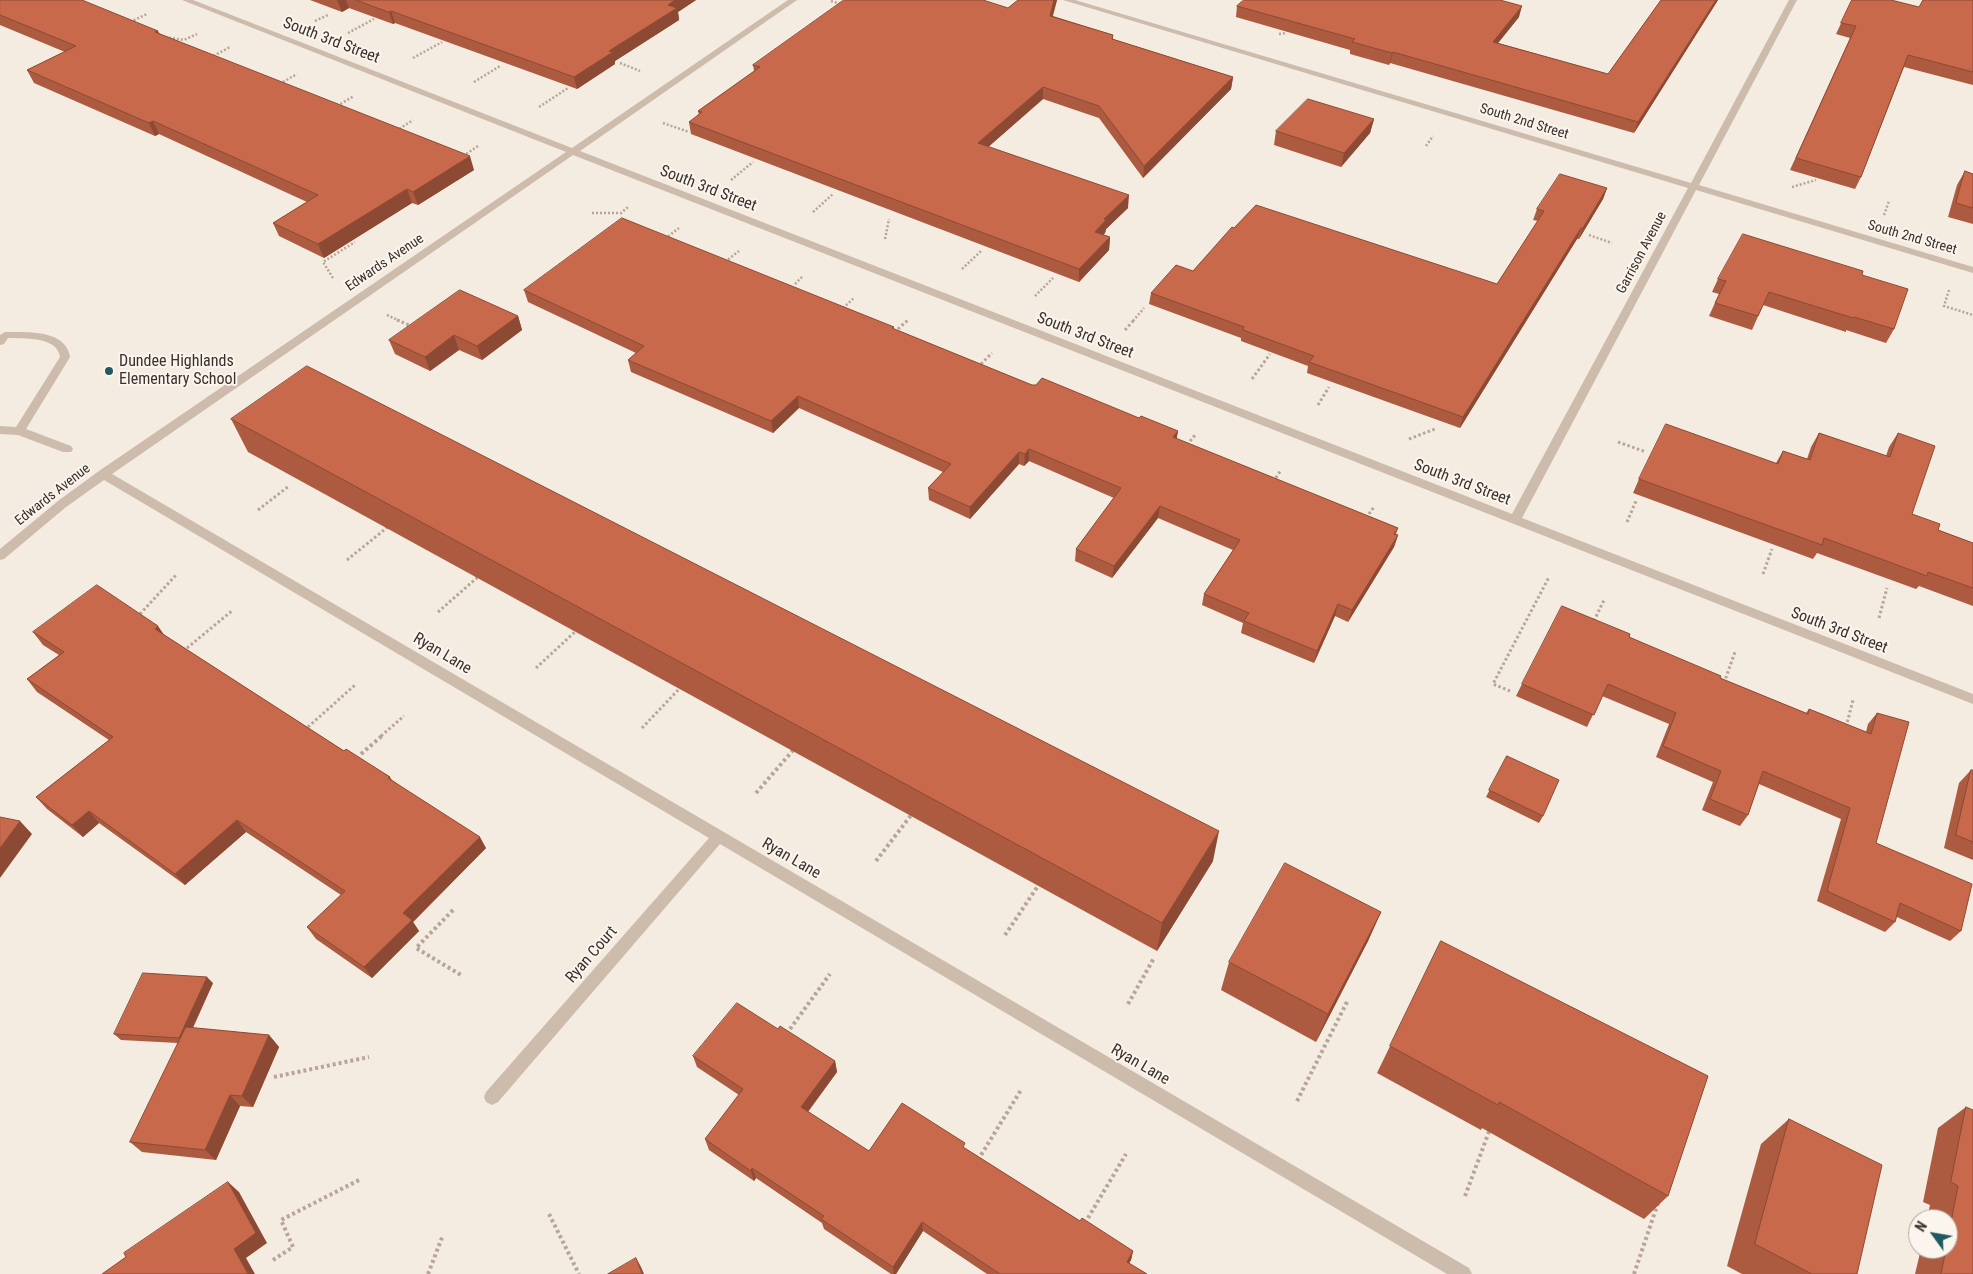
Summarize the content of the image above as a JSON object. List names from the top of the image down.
{
  "streets": {
    "street": [
      "South 3rd Street",
      "South 2nd Street",
      "Garrison Avenue",
      "Edwards Avenue",
      "Ryan Lane",
      "Ryan Court"
    ]
  },
  "crossings": [
    ["South 3rd Street", "Garrison Avenue"],
    ["South 3rd Street", "Edwards Avenue"],
    ["South 2nd Street", "Garrison Avenue"],
    ["Edwards Avenue", "Ryan Lane"],
    ["Ryan Lane", "Ryan Court"]
  ],
  "places": ["Dundee Highlands Elementary School"],
  "north": "top left"
}
